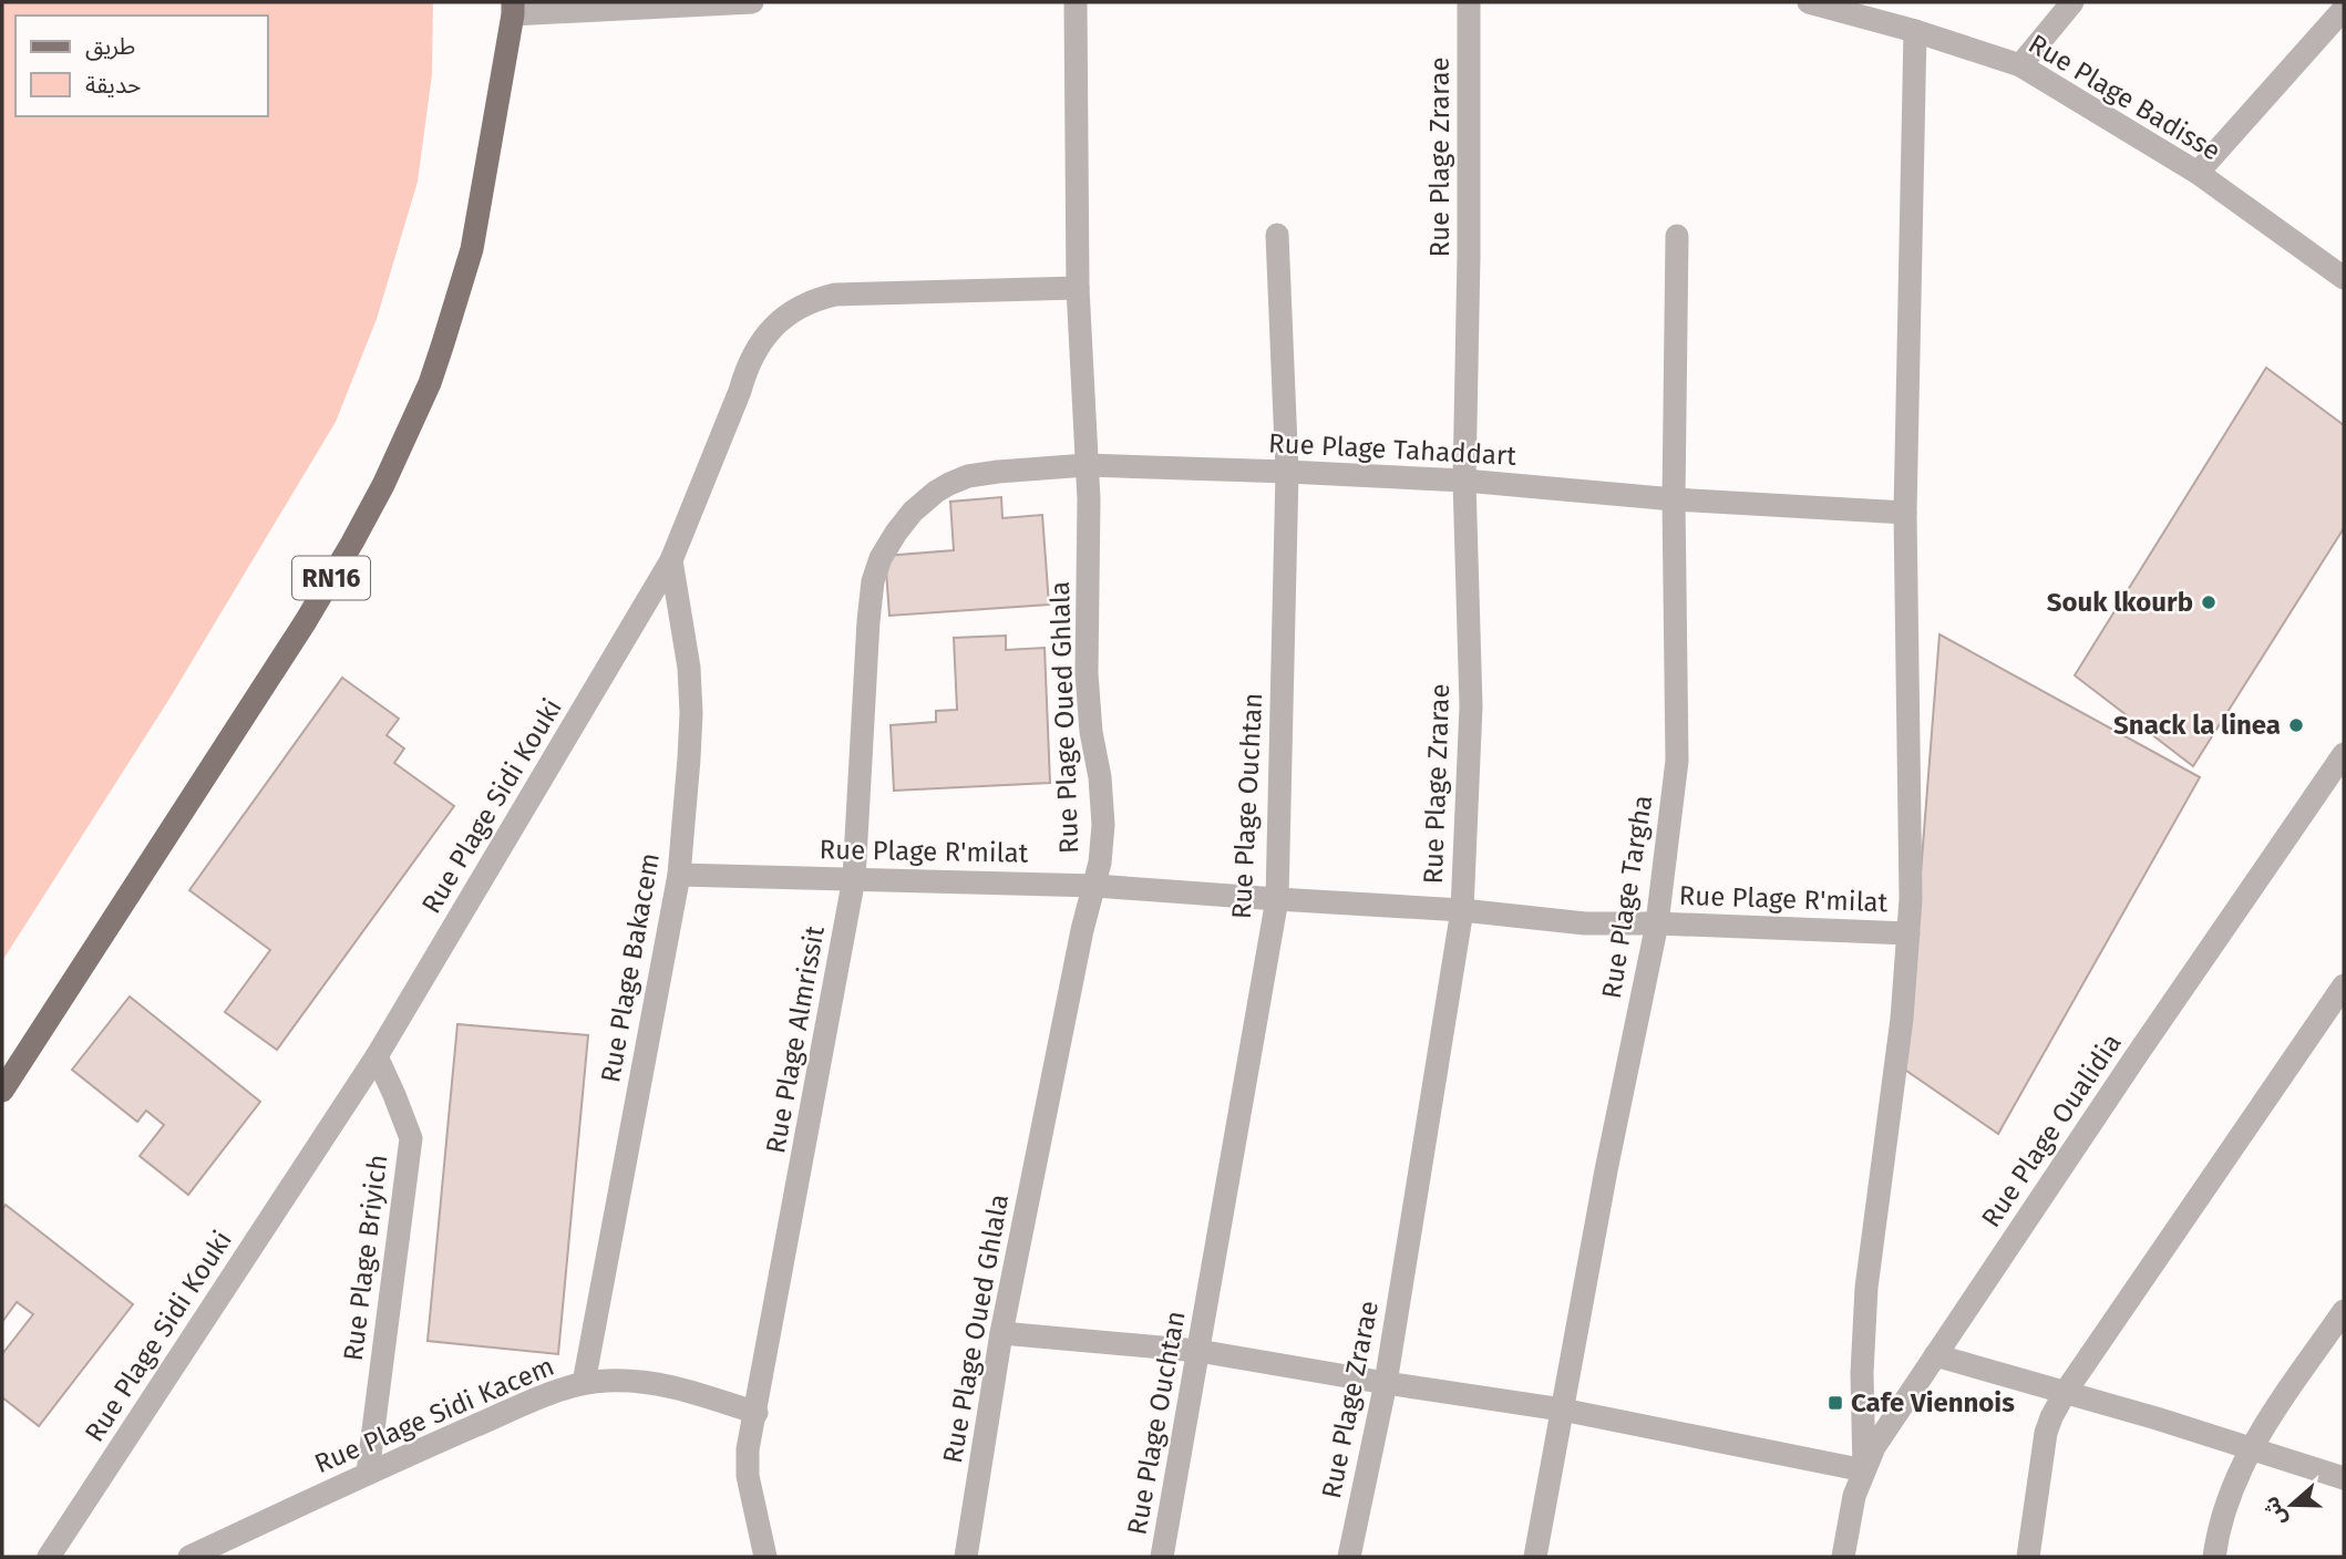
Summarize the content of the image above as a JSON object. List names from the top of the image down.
{
  "streets": {
    "main road": ["RN16"],
    "street": [
      "Rue Plage Badisse",
      "Rue Plage Zrarae",
      "Rue Plage Tahaddart",
      "Rue Plage Oued Ghlala",
      "Rue Plage Sidi Kouki",
      "Rue Plage Ouchtan",
      "Rue Plage R'milat",
      "Rue Plage Targha",
      "Rue Plage Bakacem",
      "Rue Plage Almrissit",
      "Rue Plage Oualidia",
      "Rue Plage Briyich",
      "Rue Plage Sidi Kacem"
    ]
  },
  "crossings": [
    ["Rue Plage Zrarae", "Rue Plage Tahaddart"],
    ["Rue Plage Zrarae", "Rue Plage R'milat"],
    ["Rue Plage Tahaddart", "Rue Plage Oued Ghlala"],
    ["Rue Plage Tahaddart", "Rue Plage Ouchtan"],
    ["Rue Plage Tahaddart", "Rue Plage Targha"],
    ["Rue Plage Tahaddart", "Rue Plage Almrissit"],
    ["Rue Plage Oued Ghlala", "Rue Plage Sidi Kouki"],
    ["Rue Plage Oued Ghlala", "Rue Plage R'milat"],
    ["Rue Plage Sidi Kouki", "Rue Plage Bakacem"],
    ["Rue Plage Sidi Kouki", "Rue Plage Briyich"],
    ["Rue Plage Ouchtan", "Rue Plage R'milat"],
    ["Rue Plage R'milat", "Rue Plage Targha"],
    ["Rue Plage R'milat", "Rue Plage Bakacem"],
    ["Rue Plage R'milat", "Rue Plage Almrissit"],
    ["Rue Plage Bakacem", "Rue Plage Sidi Kacem"],
    ["Rue Plage Almrissit", "Rue Plage Sidi Kacem"],
    ["Rue Plage Briyich", "Rue Plage Sidi Kacem"]
  ],
  "places": {
    "other": ["Souk lkourb", "Snack la linea"],
    "transit": ["Cafe Viennois"]
  },
  "legend": ["طريق", "حديقة"],
  "north": "left"
}
